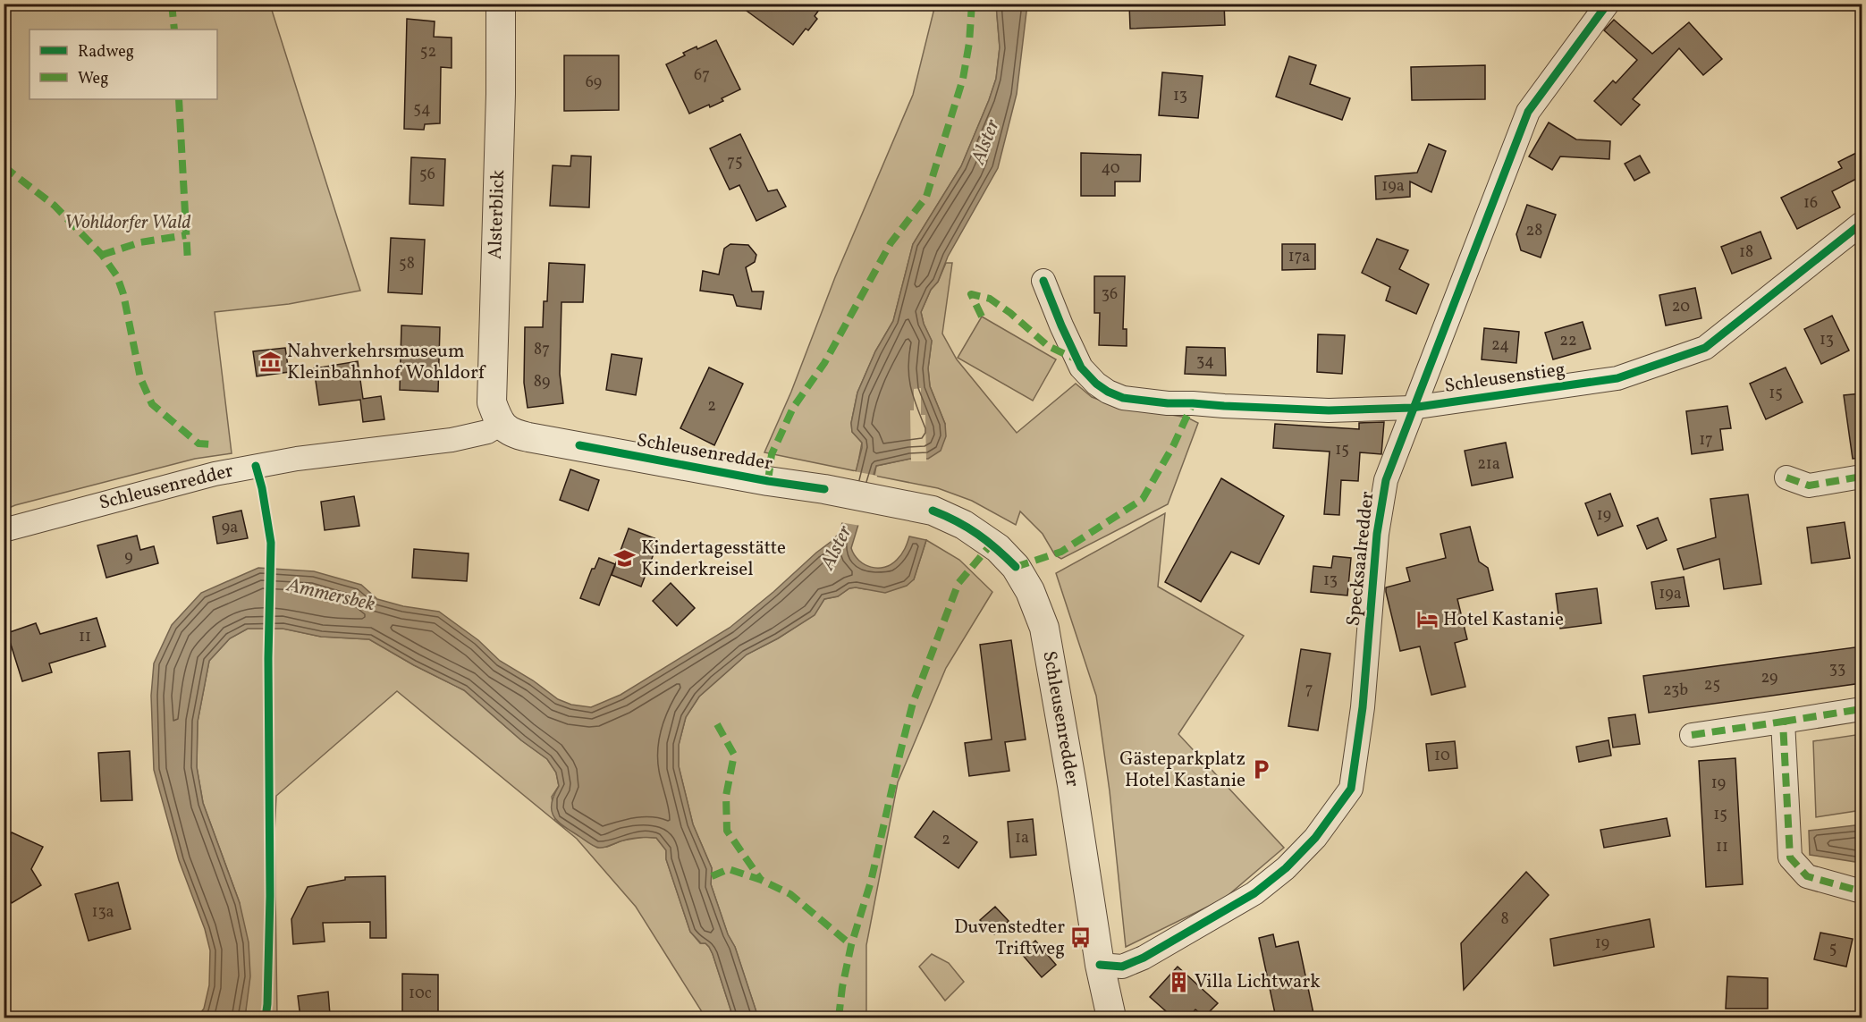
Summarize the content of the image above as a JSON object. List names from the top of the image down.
{
  "streets": {
    "street": [
      "Alsterblick",
      "Schleusenstieg",
      "Schleusenredder",
      "Specksaalredder"
    ]
  },
  "crossings": [
    ["Alsterblick", "Schleusenredder"],
    ["Schleusenstieg", "Specksaalredder"],
    ["Schleusenredder", "Specksaalredder"]
  ],
  "water": ["Alster", "Ammersbek"],
  "parks": ["Wohldorfer Wald"],
  "places": {
    "museum": ["Nahverkehrsmuseum Kleinbahnhof Wohldorf"],
    "school or university": ["Kindertagesstätte Kinderkreisel"],
    "hotel": ["Hotel Kastanie"],
    "parking": ["Gästeparkplatz Hotel Kastanie"],
    "bus stop": ["Duvenstedter Triftweg"],
    "building": ["Villa Lichtwark"]
  },
  "house_numbers": [
    "52",
    "67",
    "69",
    "13",
    "54",
    "75",
    "40",
    "56",
    "19a",
    "16",
    "28",
    "18",
    "17a",
    "58",
    "36",
    "20",
    "13",
    "22",
    "24",
    "87",
    "34",
    "89",
    "15",
    "2",
    "17",
    "15",
    "21a",
    "19",
    "9a",
    "9",
    "13",
    "19a",
    "11",
    "33",
    "29",
    "25",
    "7",
    "23b",
    "10",
    "19",
    "15",
    "1a",
    "2",
    "11",
    "13a",
    "8",
    "19",
    "5",
    "10c"
  ],
  "legend": ["Radweg", "Weg"]
}
